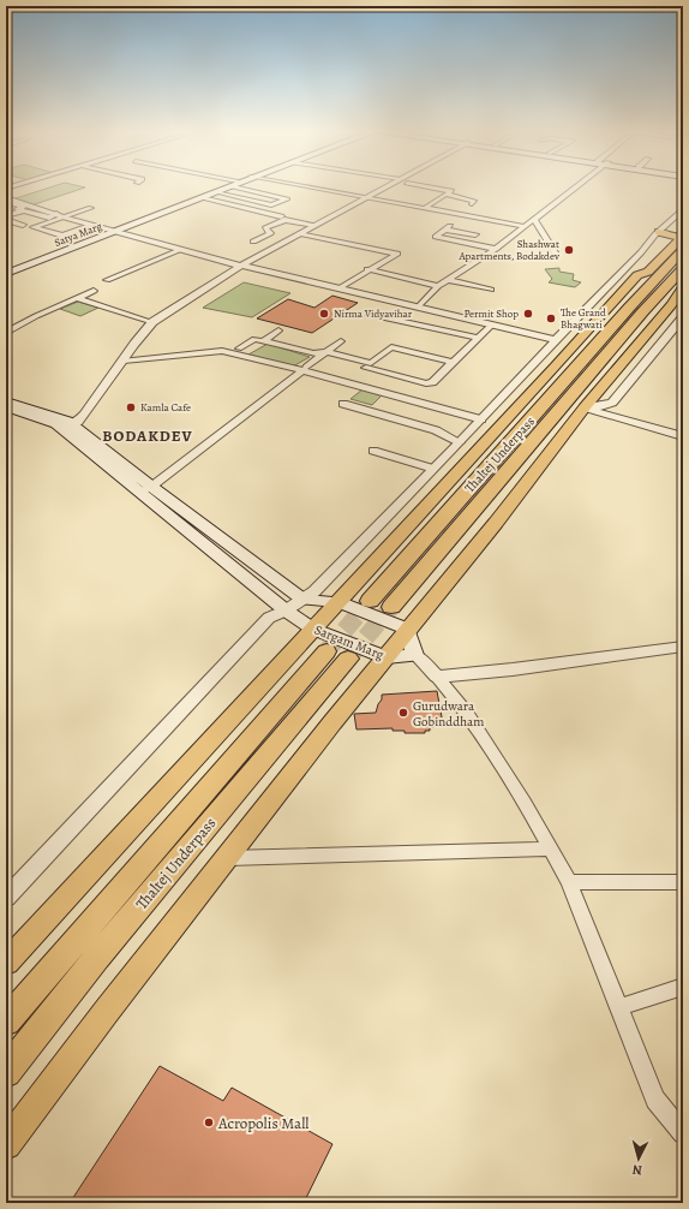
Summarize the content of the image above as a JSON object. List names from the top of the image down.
{
  "streets": {
    "highway": ["Thaltej Underpass"],
    "main road": ["Satya Marg", "Sargam Marg"]
  },
  "districts": ["BODAKDEV"],
  "places": [
    "Shashwat Apartments, Bodakdev",
    "Nirma Vidyavihar",
    "Permit Shop",
    "The Grand Bhagwati",
    "Kamla Cafe",
    "Gurudwara Gobinddham",
    "Acropolis Mall"
  ],
  "north": "bottom"
}
